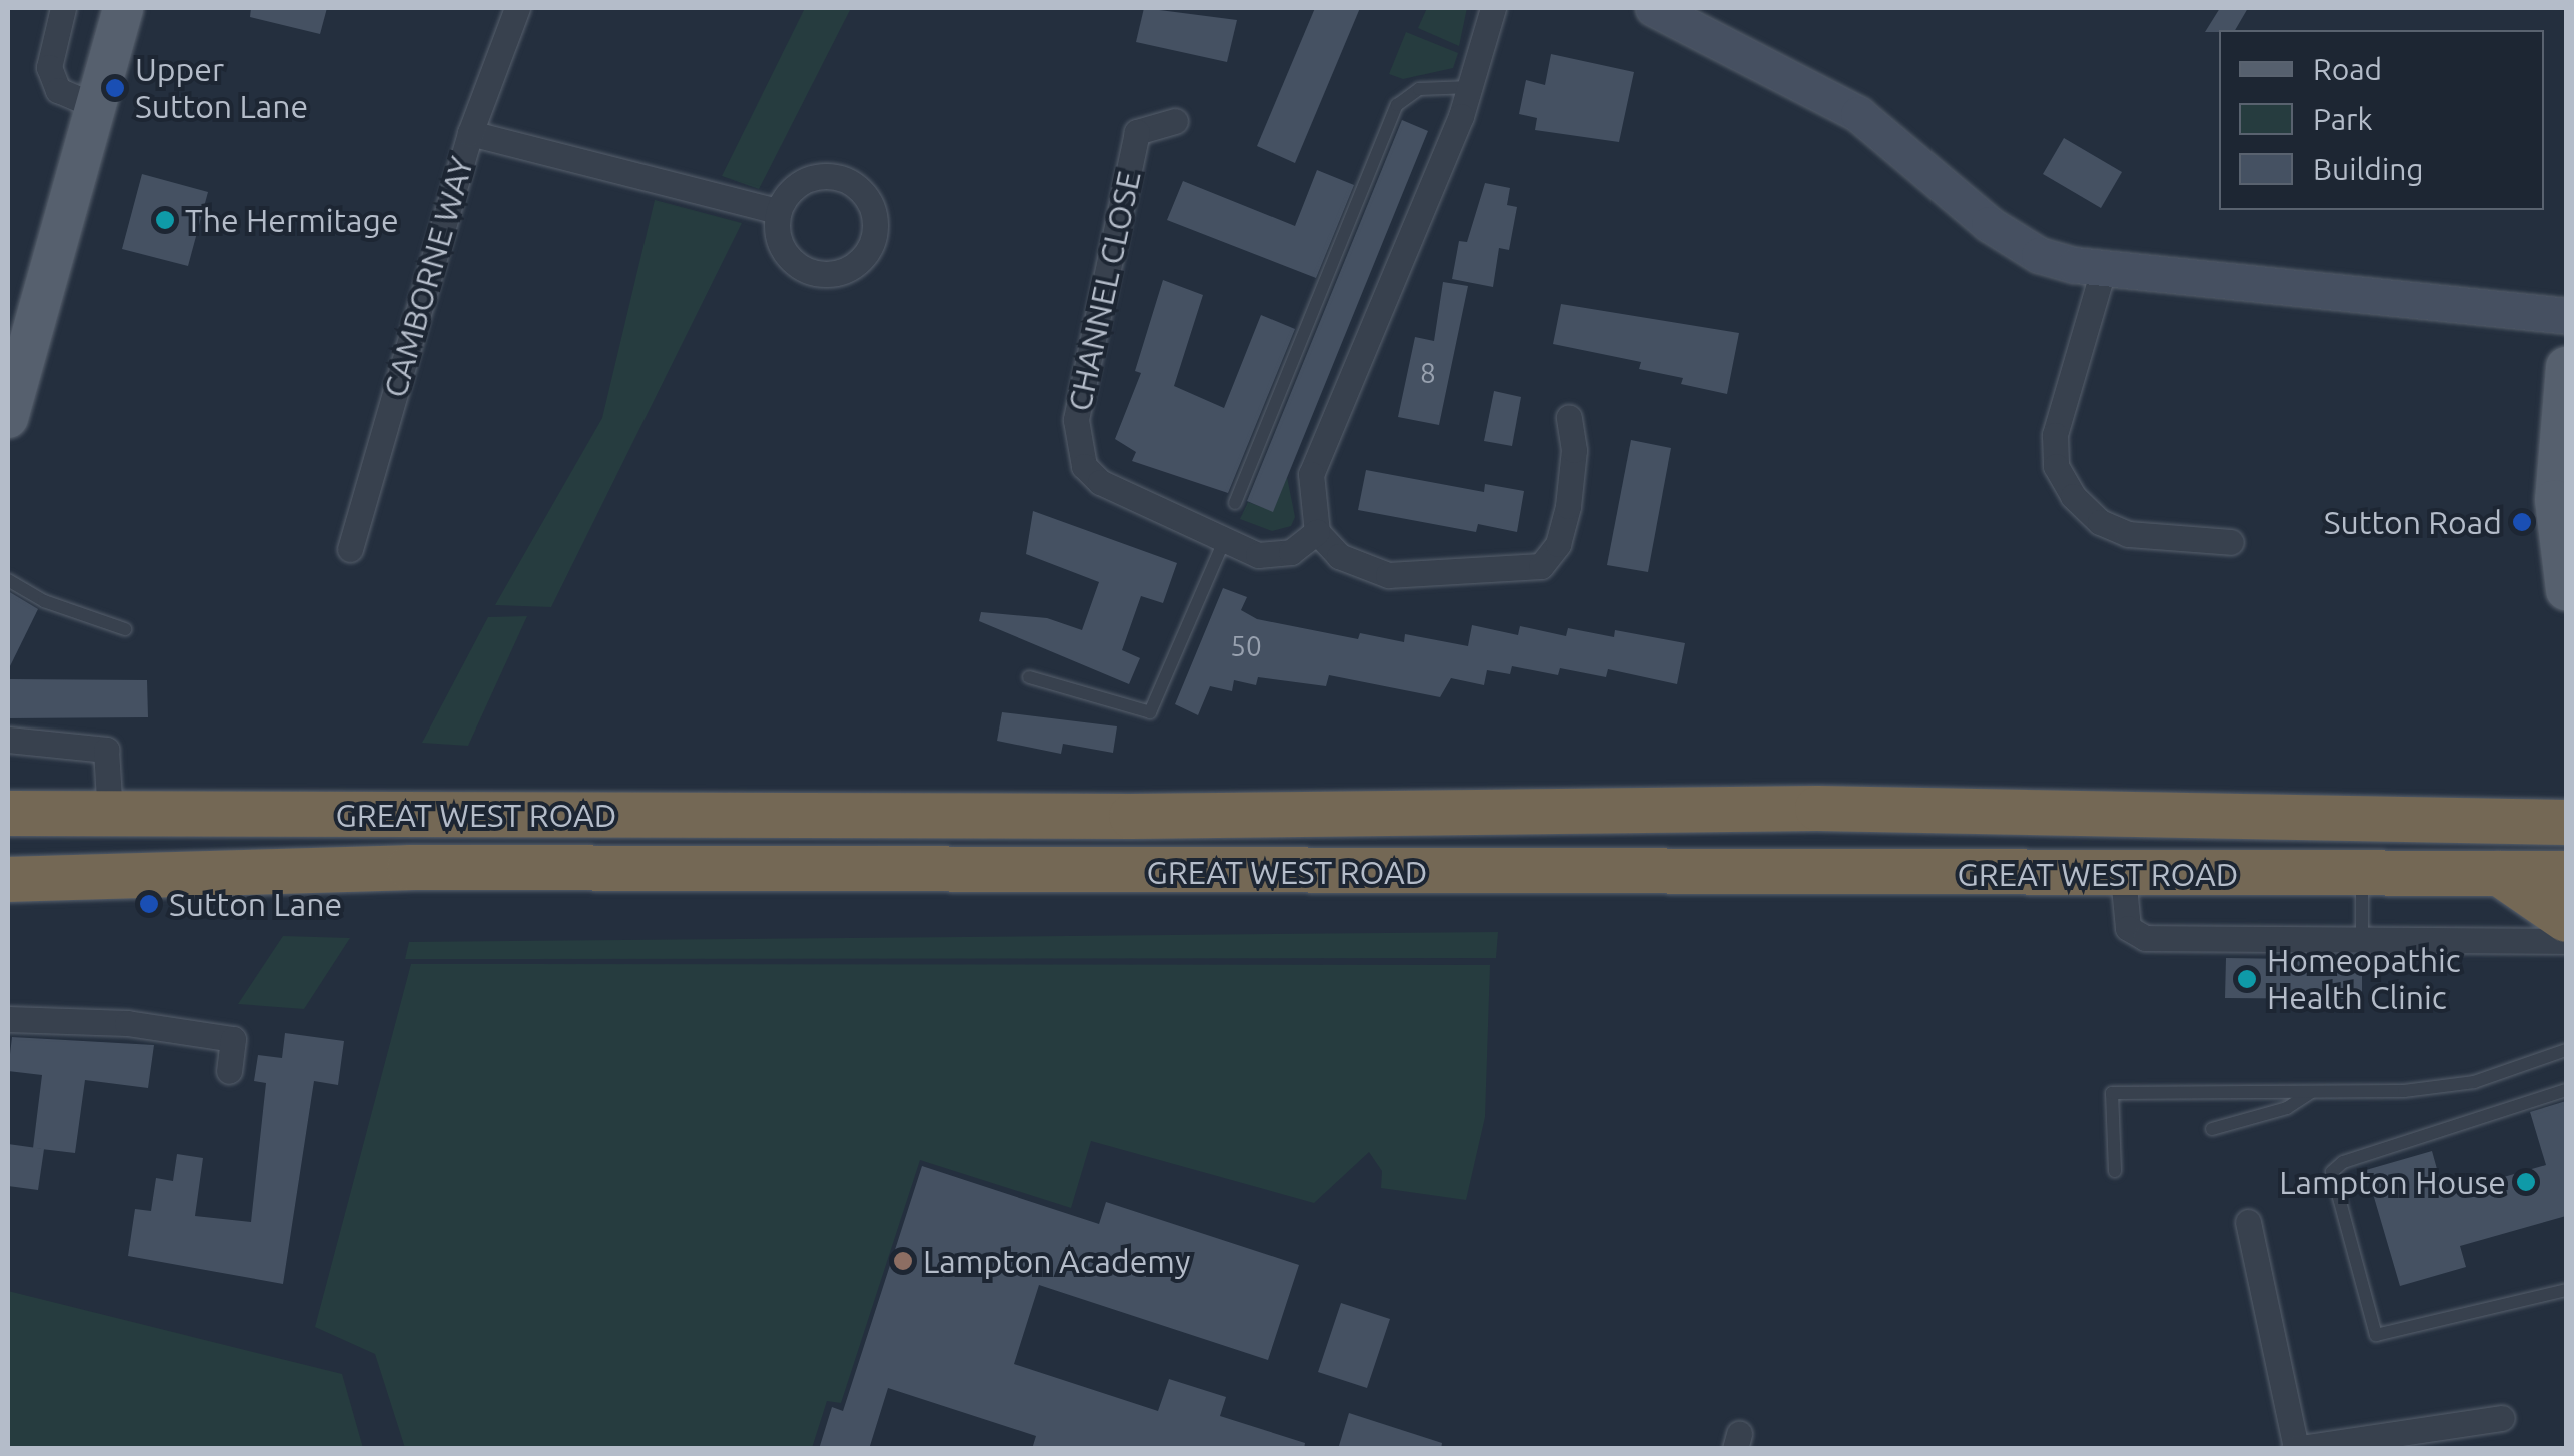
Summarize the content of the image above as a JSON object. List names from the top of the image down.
{
  "streets": {
    "highway": ["GREAT WEST ROAD"],
    "street": ["CAMBORNE WAY", "CHANNEL CLOSE"]
  },
  "places": [
    "Upper Sutton Lane",
    "The Hermitage",
    "Sutton Road",
    "Sutton Lane",
    "Homeopathic Health Clinic",
    "Lampton House",
    "Lampton Academy"
  ],
  "house_numbers": ["8", "50"],
  "legend": ["Road", "Park", "Building"]
}
